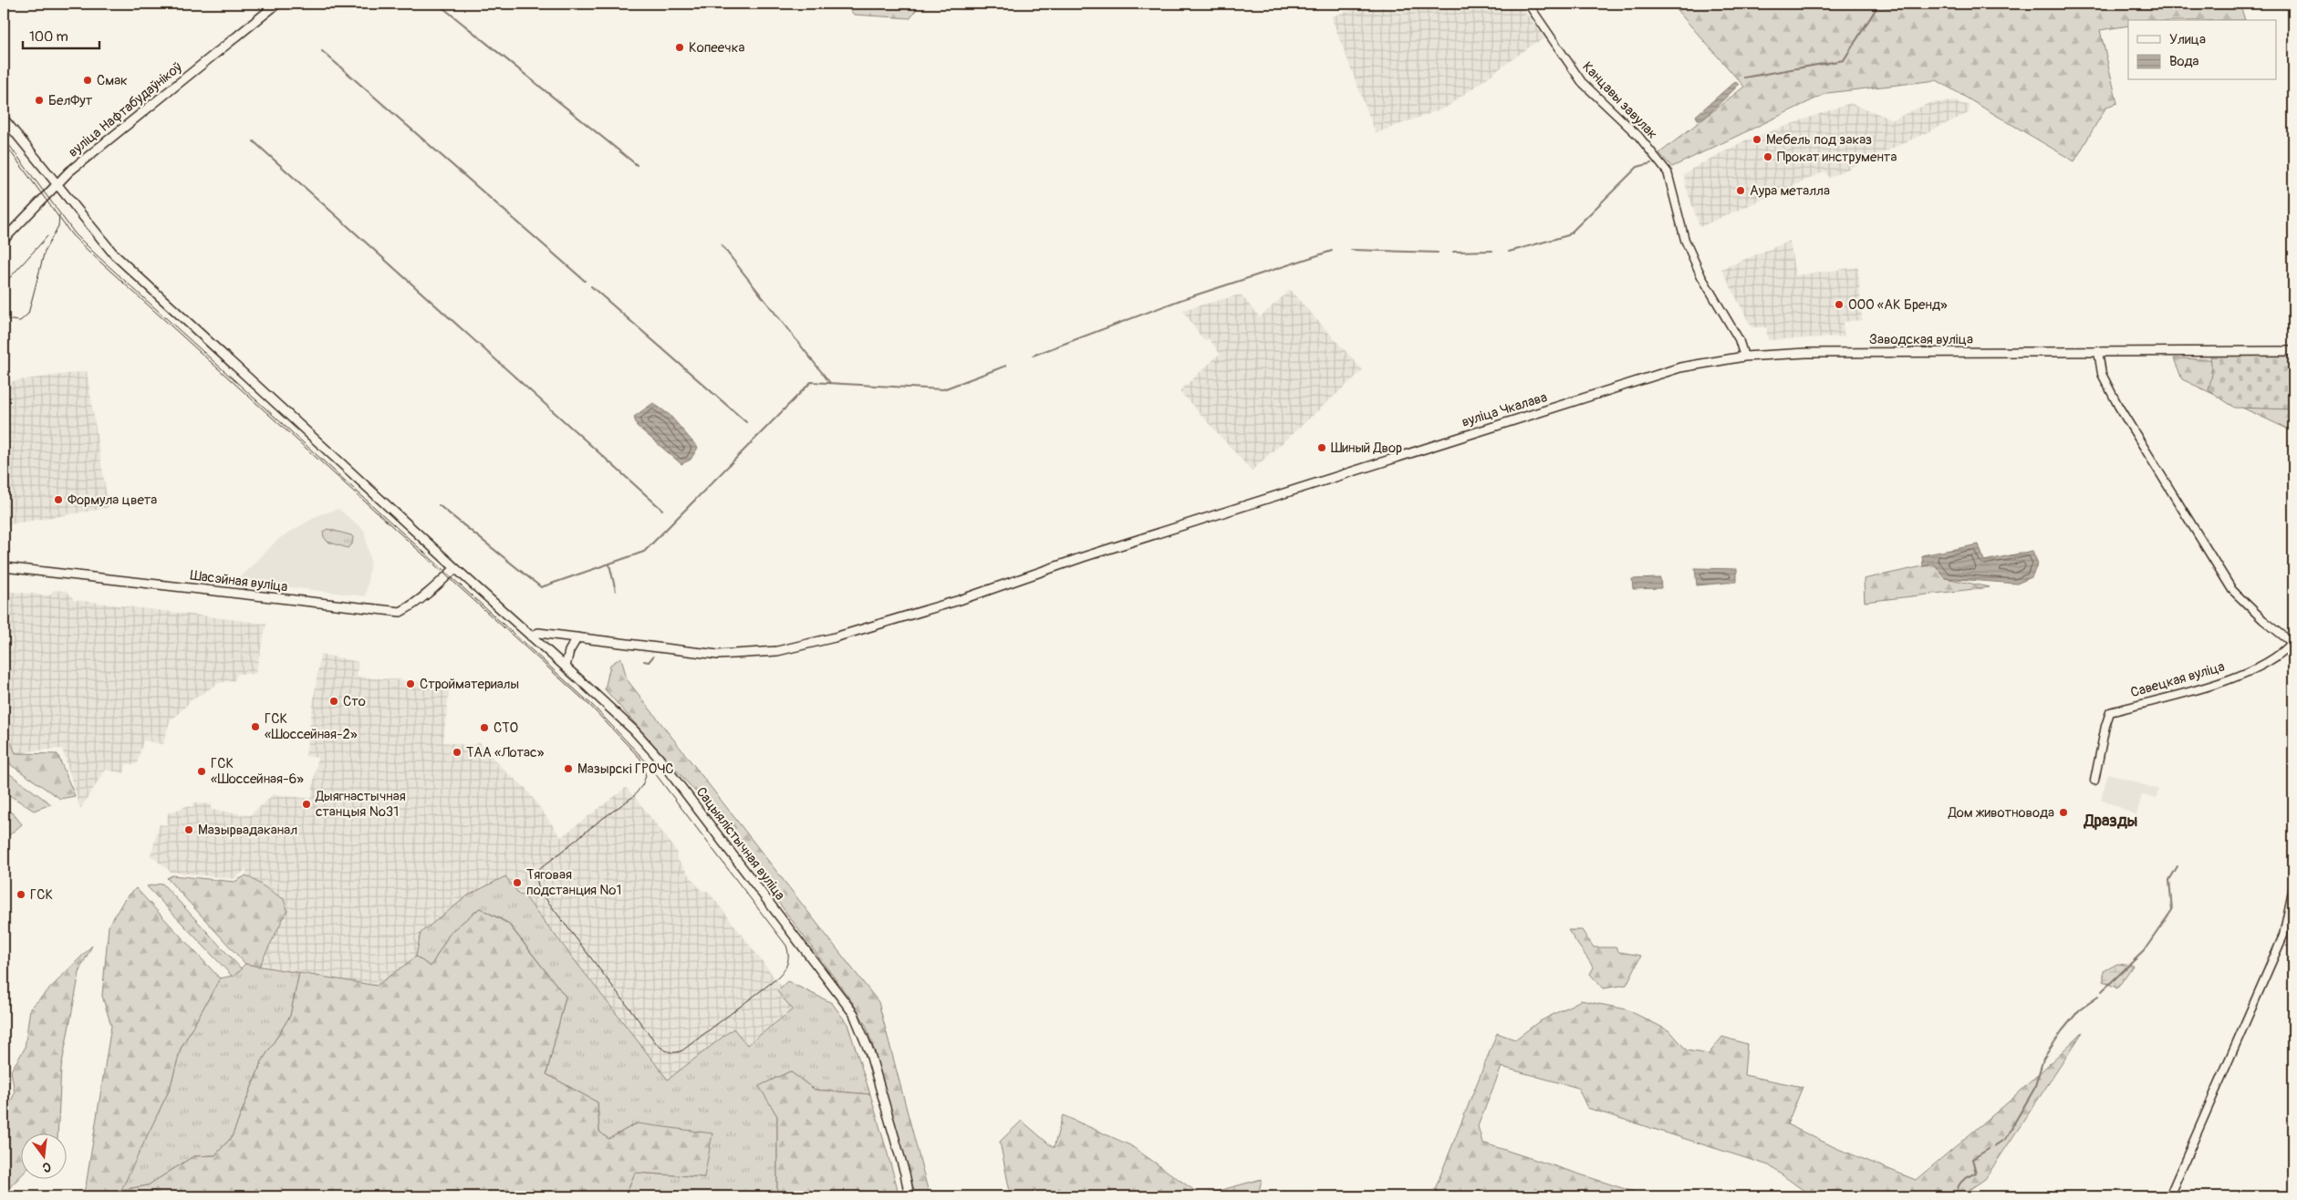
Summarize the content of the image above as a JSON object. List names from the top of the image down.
{
  "streets": {
    "main road": [
      "вуліца Нафтабудаўнікоў",
      "Заводская вуліца",
      "вуліца Чкалава",
      "Шасэйная вуліца",
      "Сацыялістычная вуліца"
    ],
    "street": ["Канцавы завулак", "Савецкая вуліца"]
  },
  "crossings": [
    ["Канцавы завулак", "Заводская вуліца"],
    ["Канцавы завулак", "вуліца Чкалава"],
    ["вуліца Нафтабудаўнікоў", "Сацыялістычная вуліца"],
    ["Заводская вуліца", "вуліца Чкалава"],
    ["вуліца Чкалава", "Сацыялістычная вуліца"],
    ["Шасэйная вуліца", "Сацыялістычная вуліца"]
  ],
  "districts": ["Дразды"],
  "places": [
    "Копеечка",
    "Смак",
    "БелФут",
    "Мебель под заказ",
    "Прокат инструмента",
    "Аура металла",
    "ООО «АК Бренд»",
    "Шиный Двор",
    "Формула цвета",
    "Стройматериалы",
    "Сто",
    "ГСК «Шоссейная-2»",
    "СТО",
    "ТАА «Лотас»",
    "Мазырскі ГРОЧС",
    "ГСК «Шоссейная-6»",
    "Дыягнастычная станцыя №31",
    "Дом животновода",
    "Мазырвадаканал",
    "Тяговая подстанция №1",
    "ГСК"
  ],
  "legend": ["Улица", "Вода"],
  "scale_bar": "100 m",
  "north": "bottom"
}
